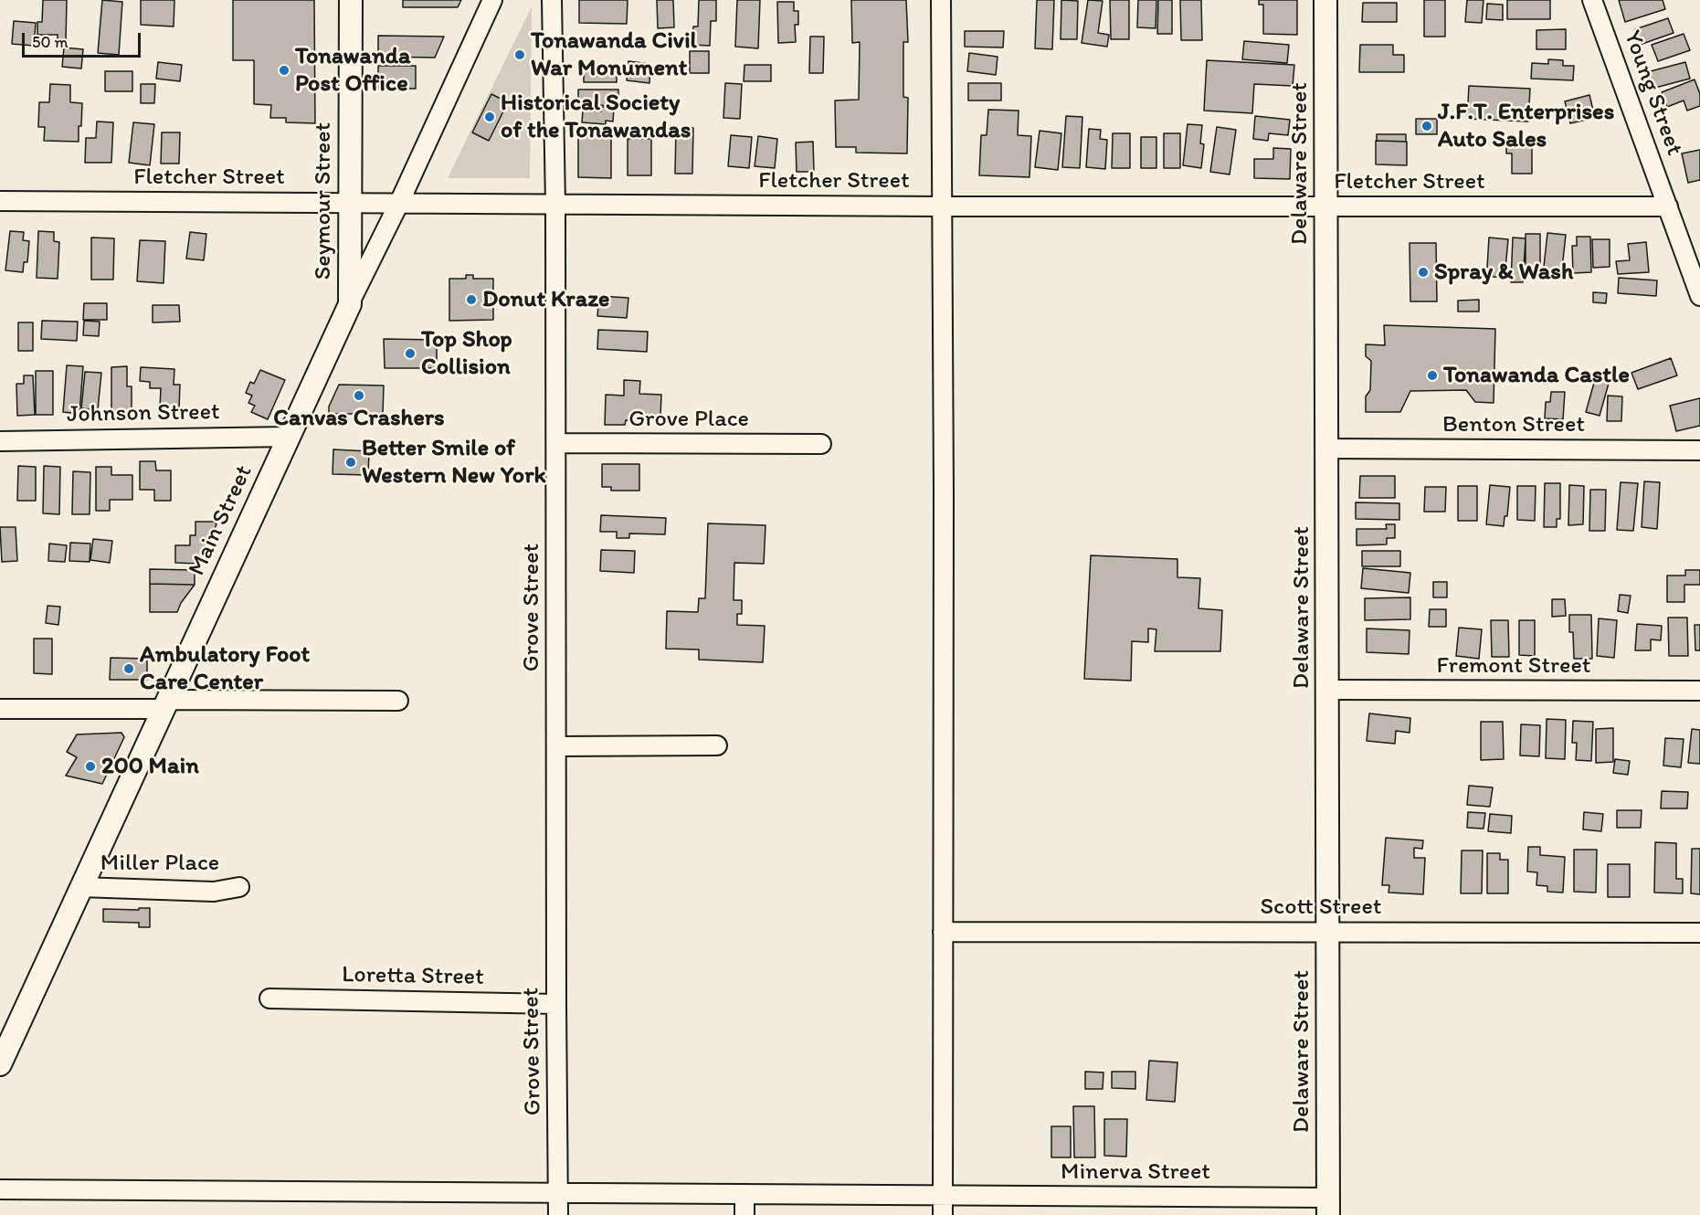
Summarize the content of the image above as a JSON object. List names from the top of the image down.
{
  "streets": {
    "main road": ["Delaware Street", "Seymour Street", "Main Street"],
    "street": [
      "Young Street",
      "Fletcher Street",
      "Johnson Street",
      "Grove Place",
      "Benton Street",
      "Grove Street",
      "Fremont Street",
      "Miller Place",
      "Scott Street",
      "Loretta Street",
      "Minerva Street"
    ]
  },
  "crossings": [
    ["Young Street", "Fletcher Street"],
    ["Delaware Street", "Fletcher Street"],
    ["Delaware Street", "Benton Street"],
    ["Delaware Street", "Fremont Street"],
    ["Delaware Street", "Scott Street"],
    ["Delaware Street", "Minerva Street"],
    ["Fletcher Street", "Seymour Street"],
    ["Fletcher Street", "Main Street"],
    ["Fletcher Street", "Grove Street"],
    ["Seymour Street", "Main Street"],
    ["Johnson Street", "Main Street"],
    ["Grove Place", "Grove Street"],
    ["Main Street", "Miller Place"],
    ["Grove Street", "Loretta Street"],
    ["Grove Street", "Minerva Street"]
  ],
  "places": [
    "Tonawanda Civil War Monument",
    "Tonawanda Post Office",
    "Historical Society of the Tonawandas",
    "J.F.T. Enterprises Auto Sales",
    "Spray & Wash",
    "Donut Kraze",
    "Top Shop Collision",
    "Tonawanda Castle",
    "Canvas Crashers",
    "Better Smile of Western New York",
    "Ambulatory Foot Care Center",
    "200 Main"
  ],
  "scale_bar": "50 m"
}
